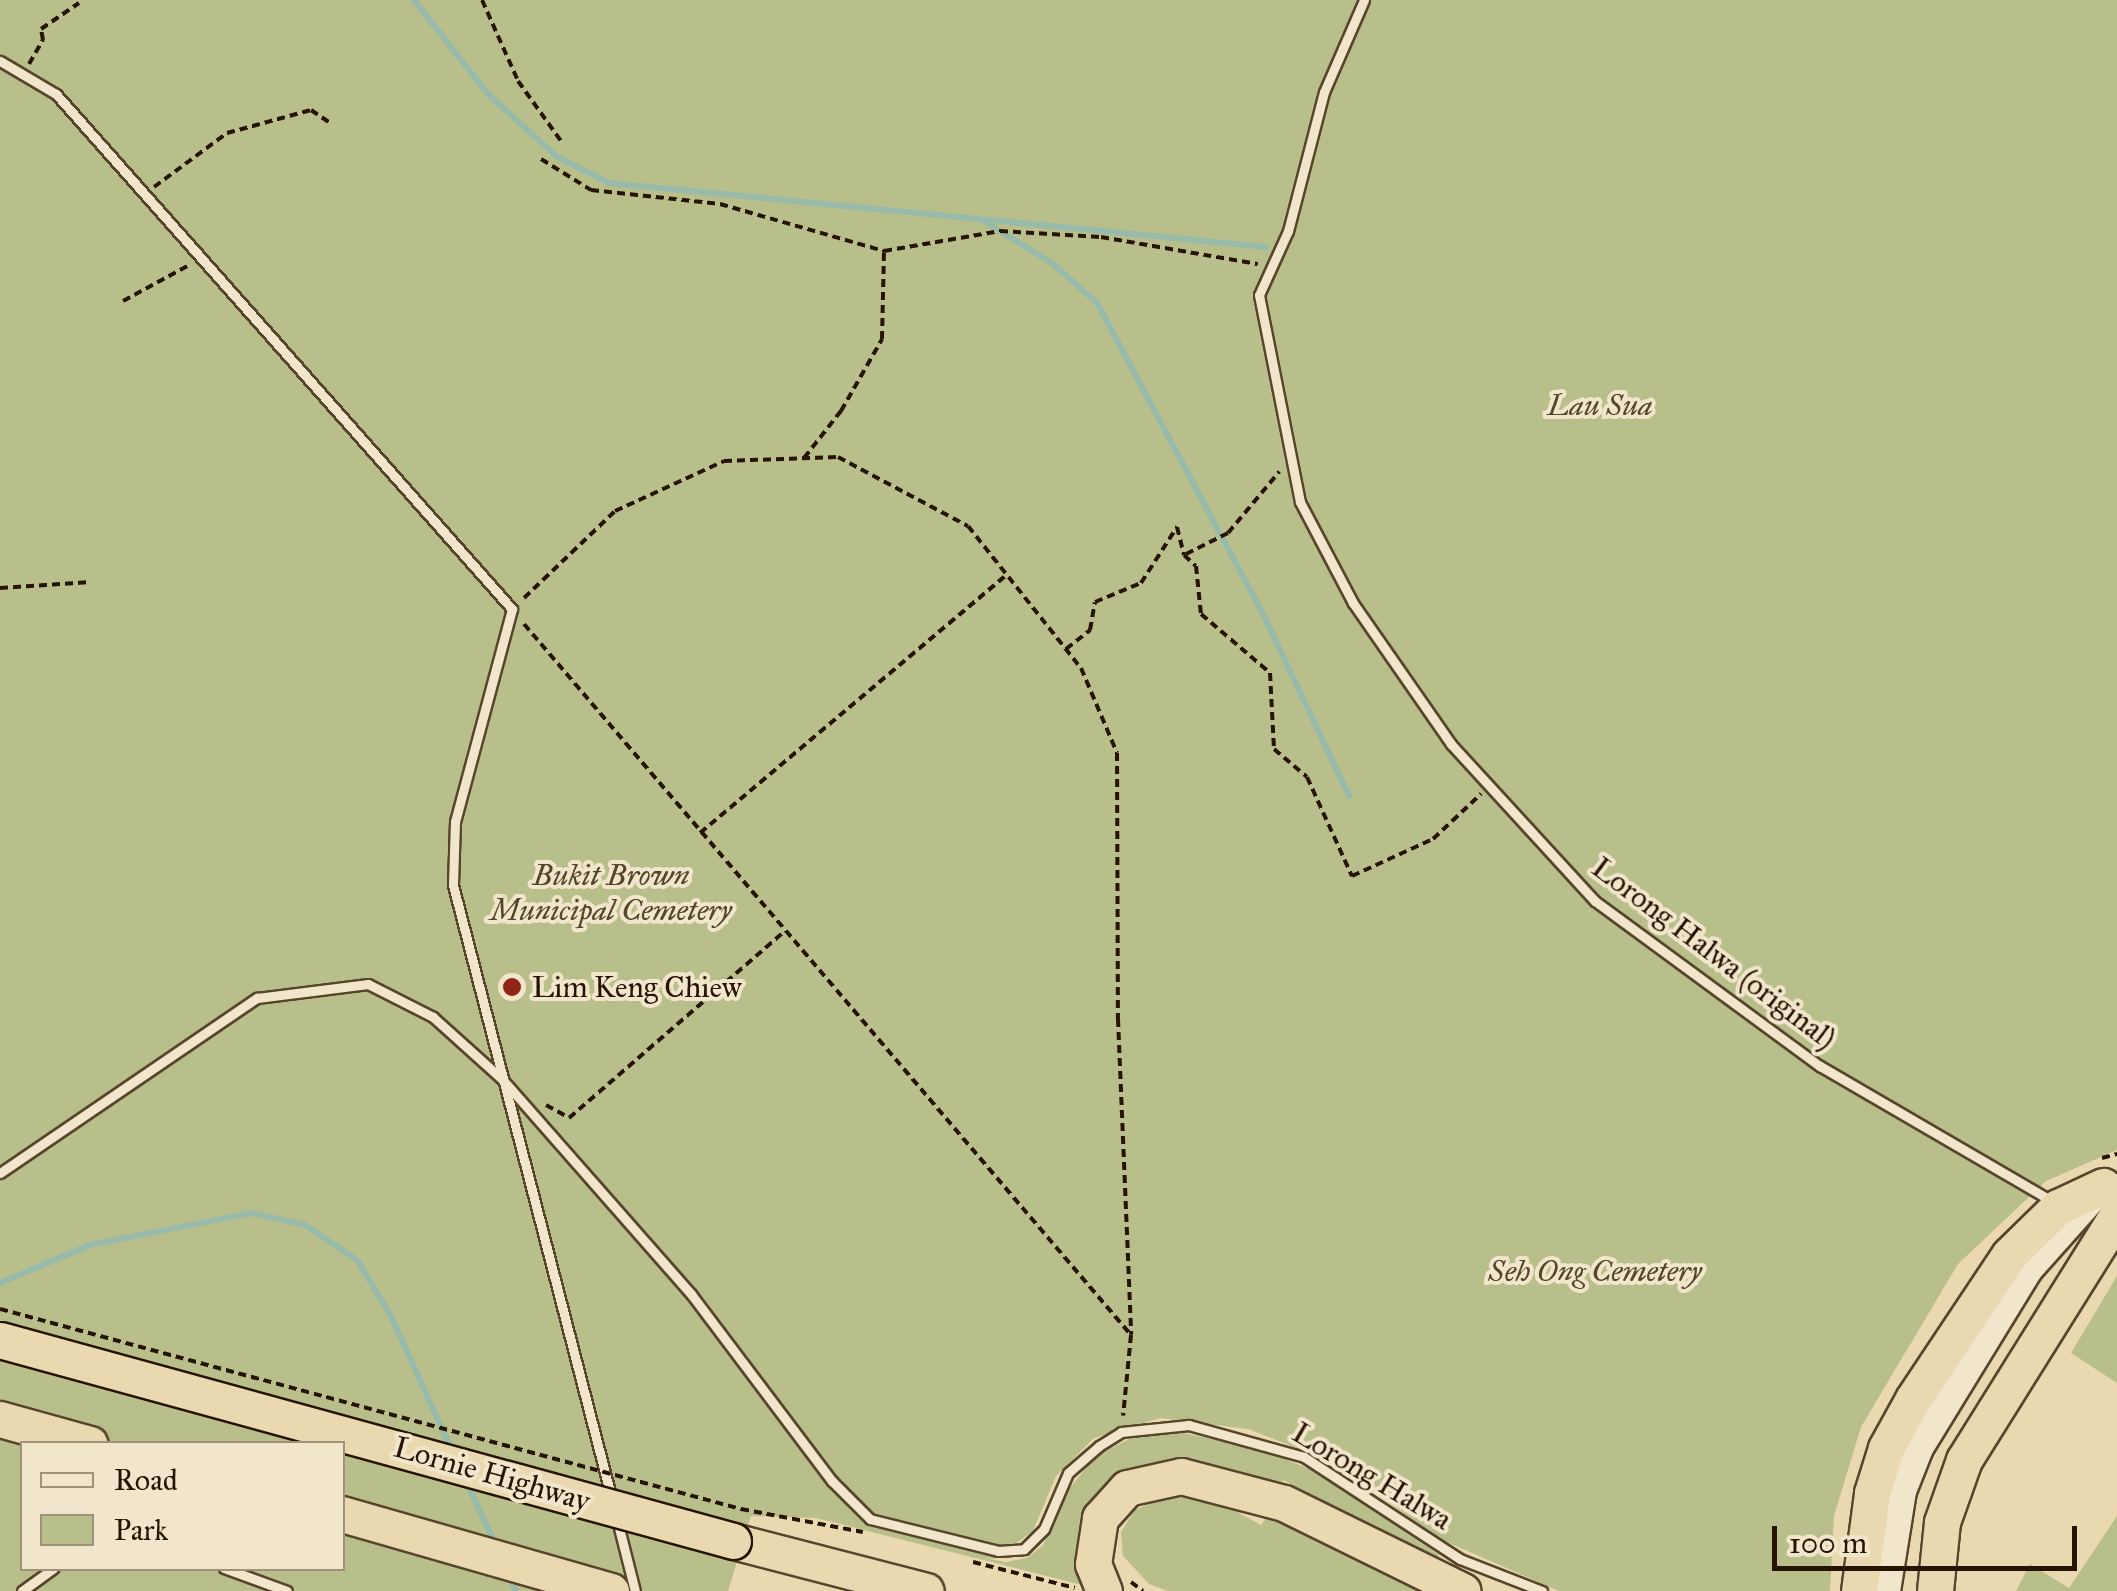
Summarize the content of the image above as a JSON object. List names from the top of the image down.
{
  "streets": {
    "highway": ["Lornie Highway"],
    "lane": ["Lorong Halwa (original)", "Lorong Halwa"]
  },
  "parks": ["Lau Sua", "Bukit Brown Municipal Cemetery", "Seh Ong Cemetery"],
  "places": ["Lim Keng Chiew"],
  "legend": ["Road", "Park"],
  "scale_bar": "100 m"
}
